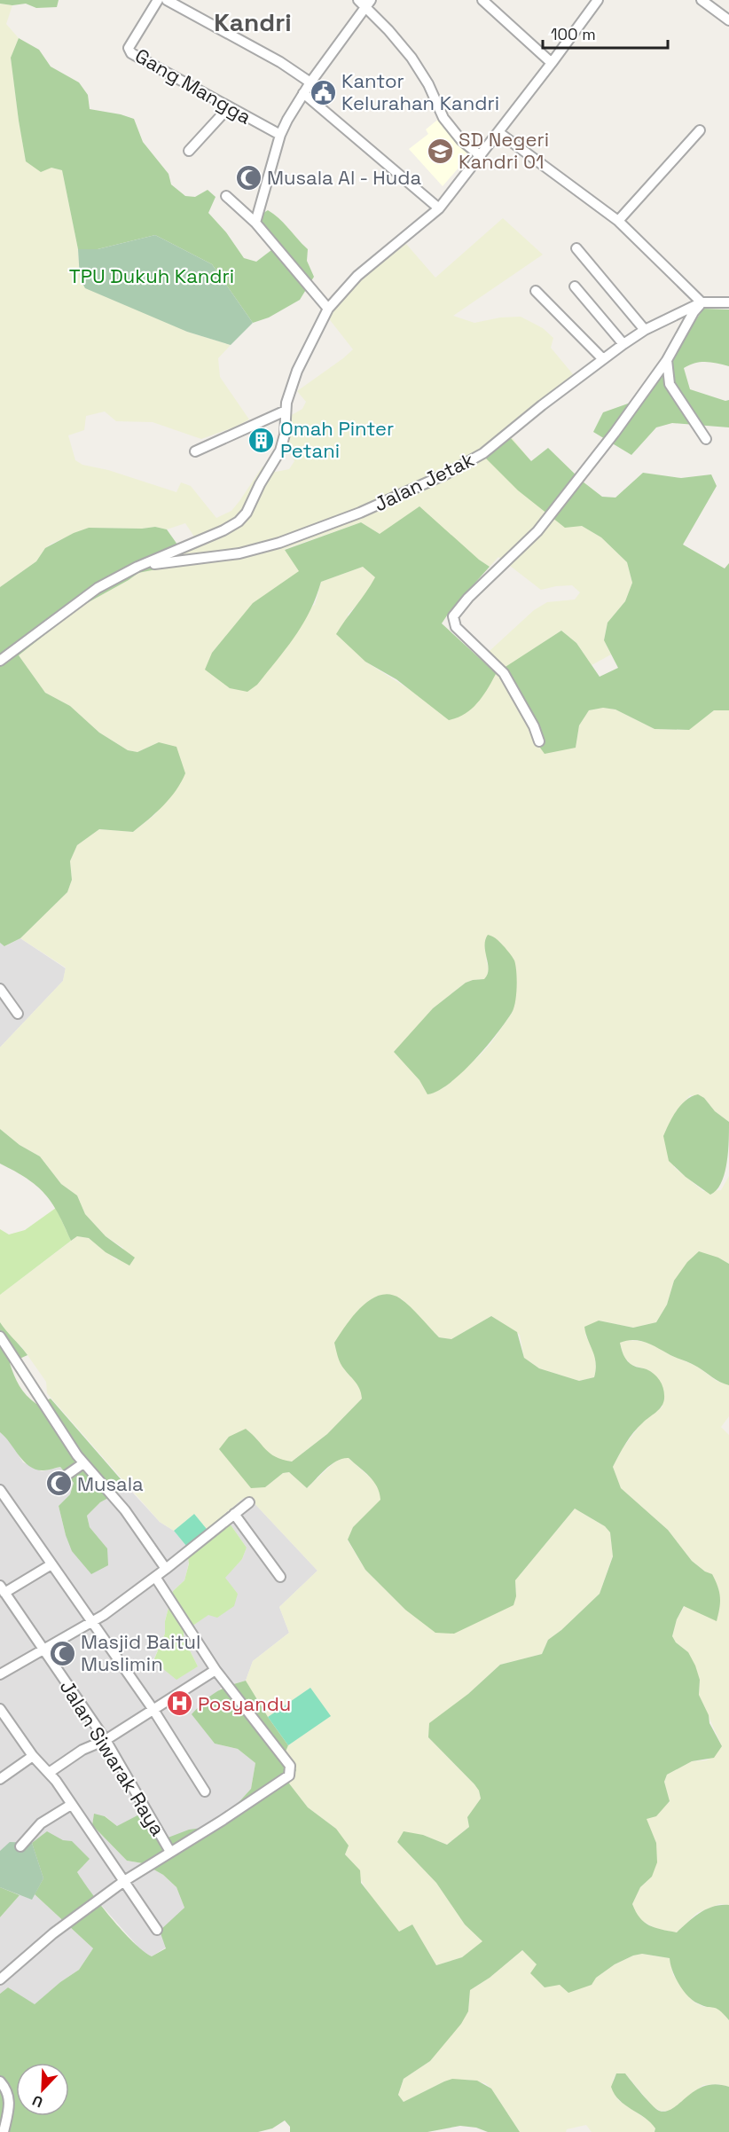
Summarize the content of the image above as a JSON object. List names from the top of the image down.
{
  "streets": {
    "street": ["Gang Mangga", "Jalan Jetak", "Jalan Siwarak Raya"]
  },
  "districts": ["Kandri"],
  "parks": ["TPU Dukuh Kandri"],
  "places": {
    "public building": ["Kantor Kelurahan Kandri"],
    "school or university": ["SD Negeri Kandri 01"],
    "mosque": ["Musala Al - Huda", "Musala", "Masjid Baitul Muslimin"],
    "building": ["Omah Pinter Petani"],
    "hospital": ["Posyandu"]
  },
  "scale_bar": "100 m",
  "north": "bottom left"
}
